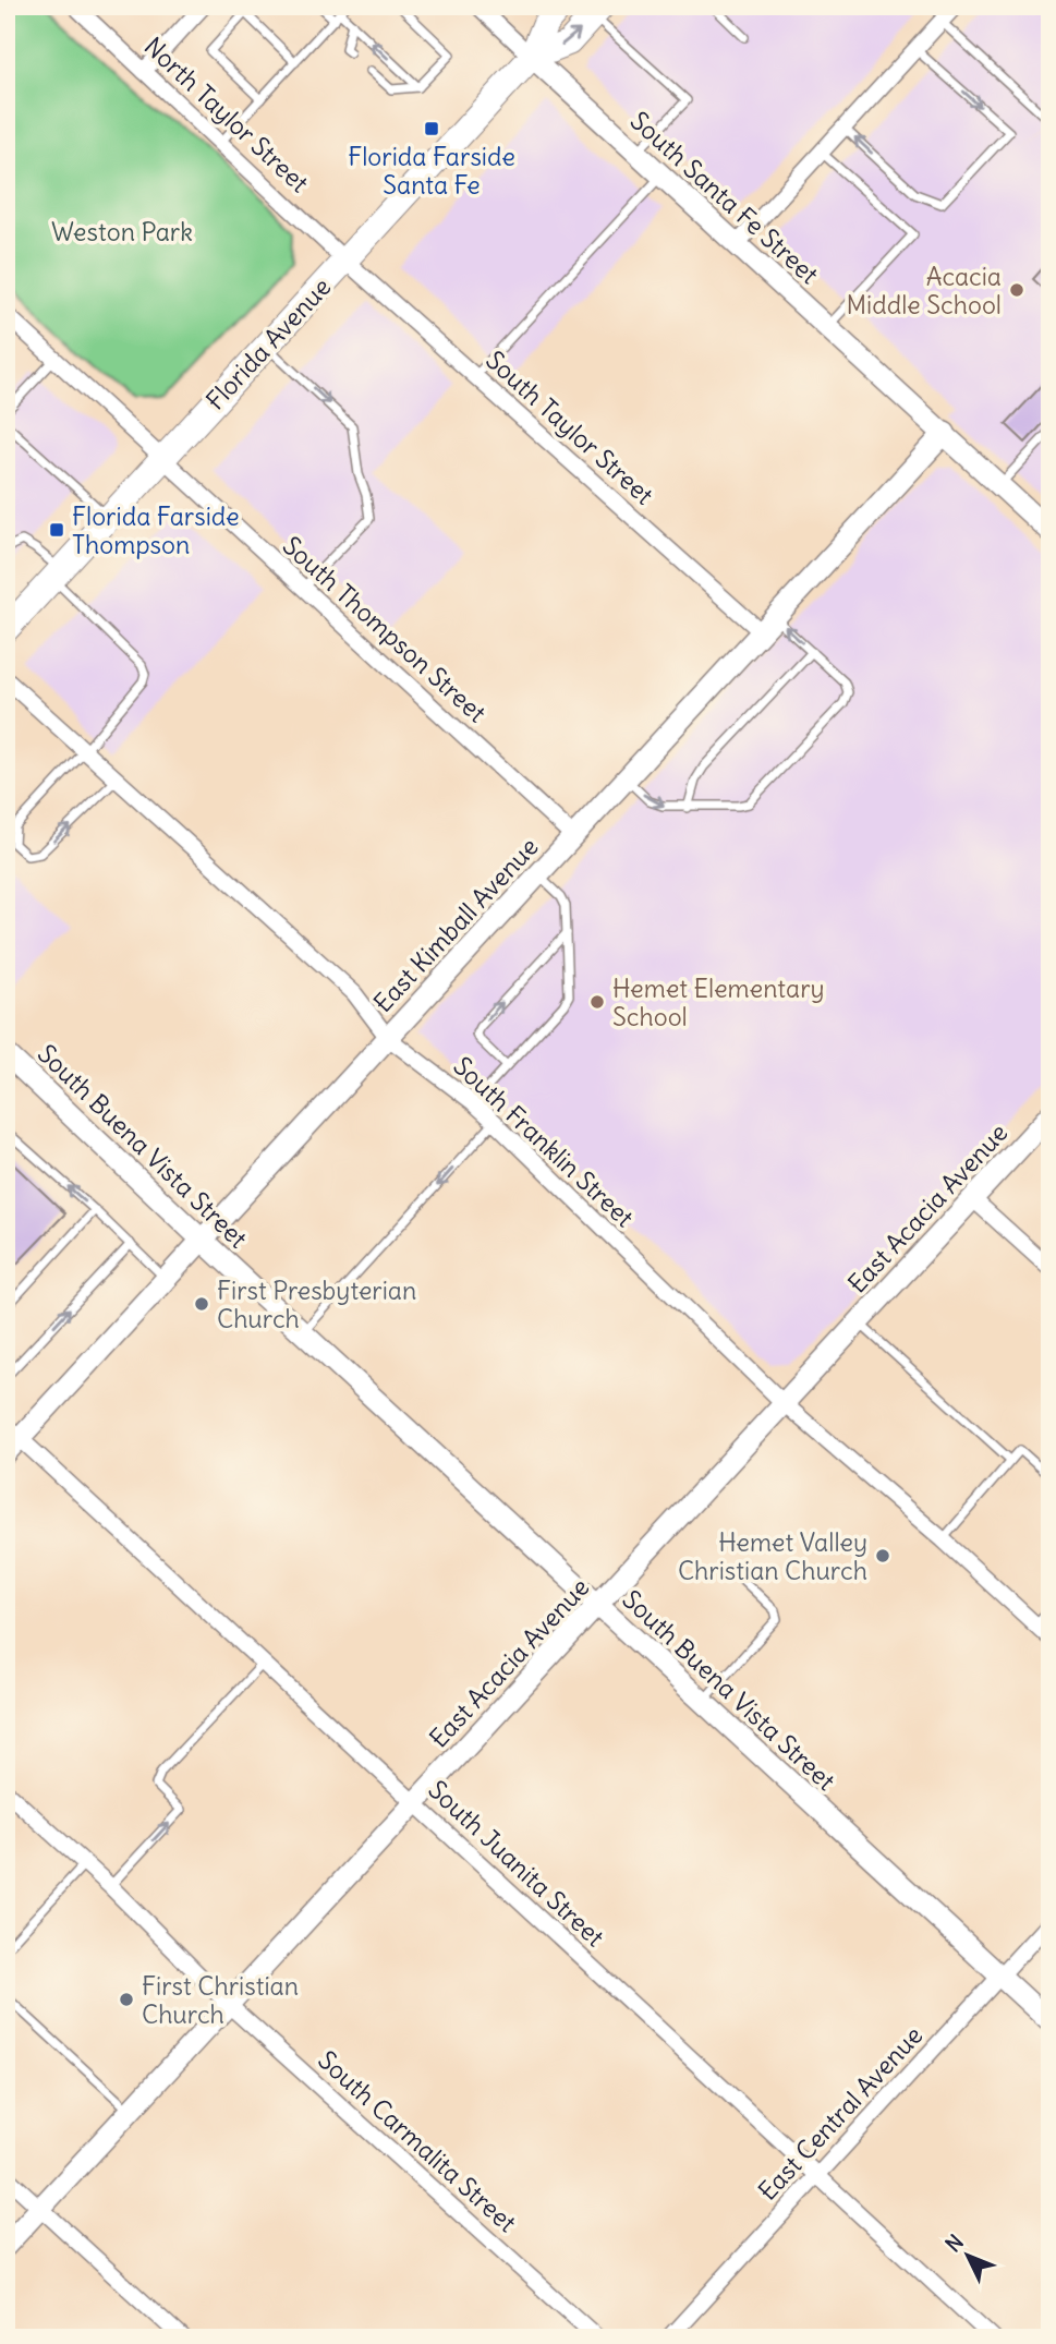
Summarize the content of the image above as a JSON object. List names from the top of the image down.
{
  "streets": {
    "main road": ["Florida Avenue"],
    "street": [
      "North Taylor Street",
      "South Santa Fe Street",
      "South Taylor Street",
      "South Thompson Street",
      "East Kimball Avenue",
      "South Franklin Street",
      "South Buena Vista Street",
      "East Acacia Avenue",
      "South Juanita Street",
      "East Central Avenue",
      "South Carmalita Street"
    ]
  },
  "crossings": [
    ["North Taylor Street", "Florida Avenue"],
    ["North Taylor Street", "South Taylor Street"],
    ["South Santa Fe Street", "Florida Avenue"],
    ["South Santa Fe Street", "East Kimball Avenue"],
    ["Florida Avenue", "South Taylor Street"],
    ["Florida Avenue", "South Thompson Street"],
    ["South Taylor Street", "East Kimball Avenue"],
    ["South Thompson Street", "East Kimball Avenue"],
    ["East Kimball Avenue", "South Franklin Street"],
    ["East Kimball Avenue", "South Buena Vista Street"],
    ["East Kimball Avenue", "South Juanita Street"],
    ["South Franklin Street", "East Acacia Avenue"],
    ["South Buena Vista Street", "East Acacia Avenue"],
    ["South Buena Vista Street", "East Central Avenue"],
    ["East Acacia Avenue", "South Juanita Street"],
    ["East Acacia Avenue", "South Carmalita Street"],
    ["South Juanita Street", "East Central Avenue"]
  ],
  "parks": ["Weston Park"],
  "places": {
    "transit": ["Florida Farside Santa Fe", "Florida Farside Thompson"],
    "other": [
      "Acacia Middle School",
      "Hemet Elementary School",
      "First Presbyterian Church",
      "Hemet Valley Christian Church",
      "First Christian Church"
    ]
  },
  "north": "top left"
}
